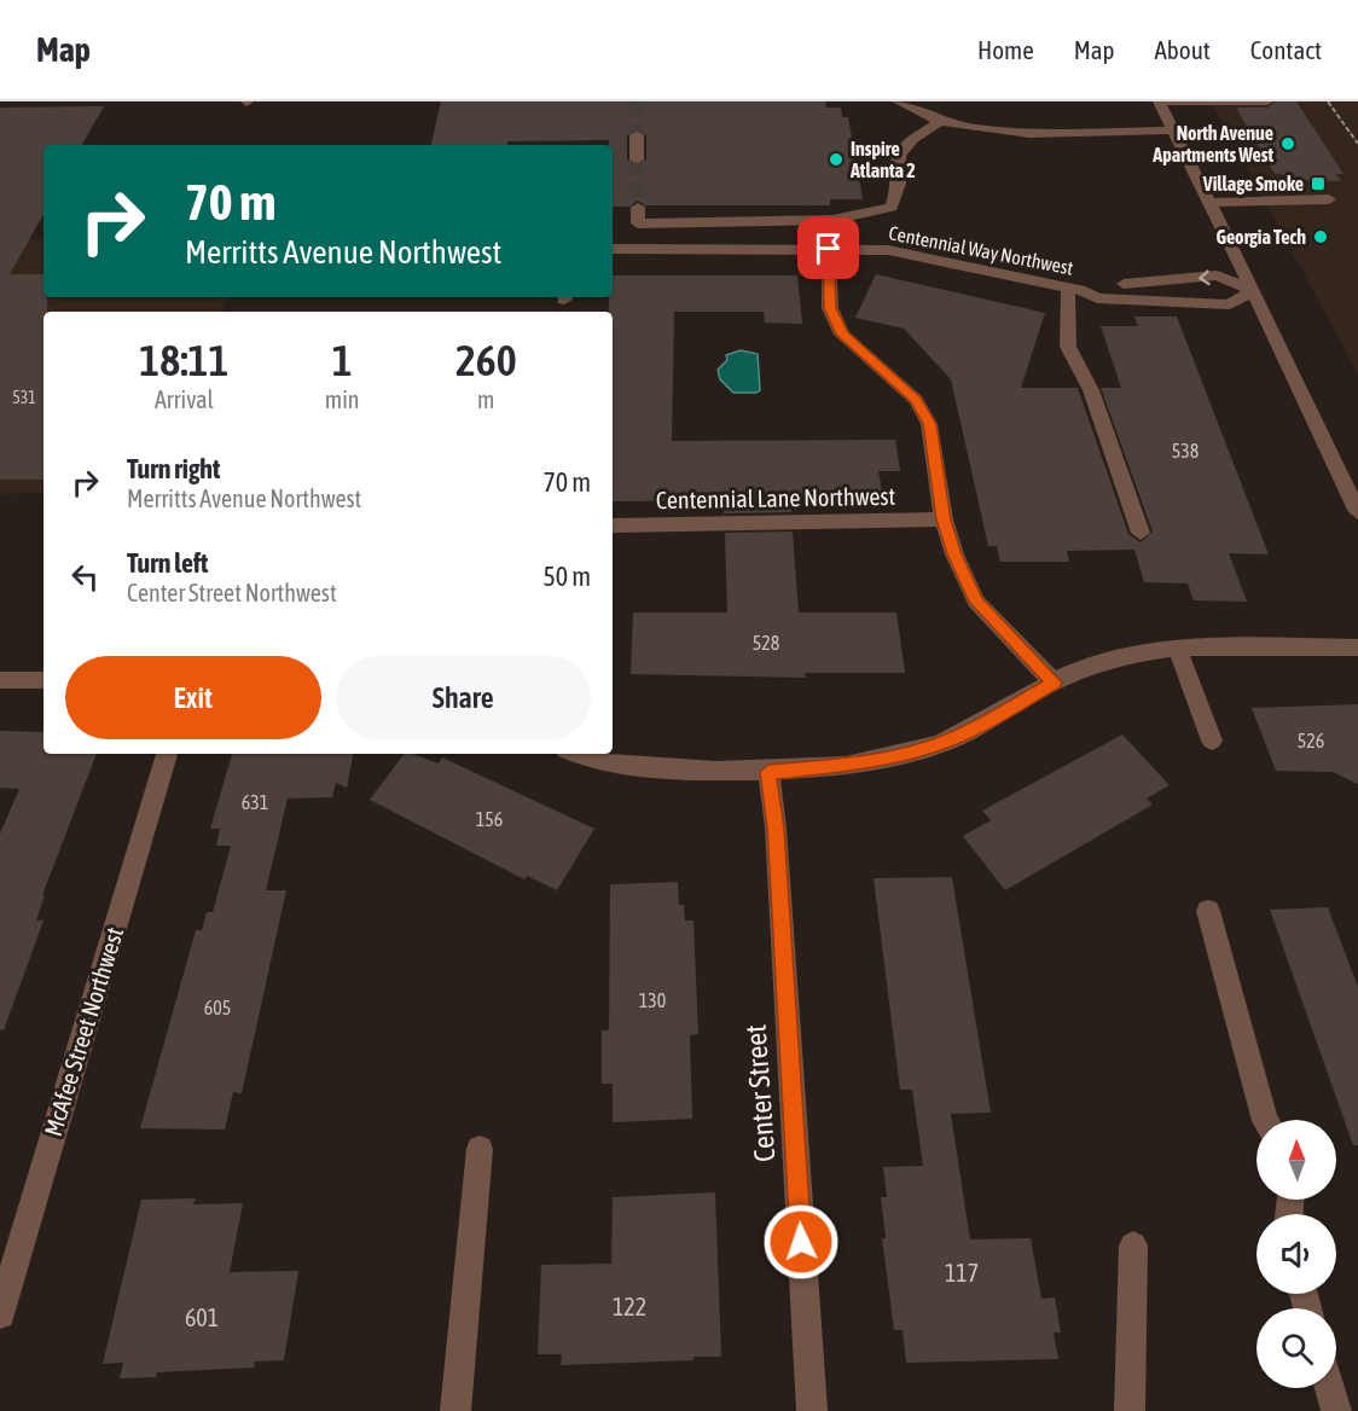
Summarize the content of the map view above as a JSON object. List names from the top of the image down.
{
  "streets": {
    "street": [
      "Centennial Way Northwest",
      "Centennial Lane Northwest",
      "McAfee Street Northwest",
      "Center Street"
    ]
  },
  "places": {
    "other": ["North Avenue Apartments West", "Inspire Atlanta 2", "Georgia Tech"],
    "transit": ["Village Smoke"]
  },
  "house_numbers": [
    "531",
    "538",
    "528",
    "526",
    "631",
    "156",
    "130",
    "605",
    "117",
    "122",
    "601"
  ],
  "north": "top",
  "page": {
    "header": "Map",
    "nav": [
      "Home",
      "Map",
      "About",
      "Contact"
    ],
    "turn": ["70 m", "Merritts Avenue Northwest"],
    "eta": [
      "18:11",
      "Arrival",
      "1",
      "min",
      "260",
      "m"
    ],
    "list": [
      {
        "name": "Turn right",
        "note": "Merritts Avenue Northwest",
        "value": "70 m"
      },
      {
        "name": "Turn left",
        "note": "Center Street Northwest",
        "value": "50 m"
      }
    ],
    "buttons": ["Exit", "Share"]
  }
}
